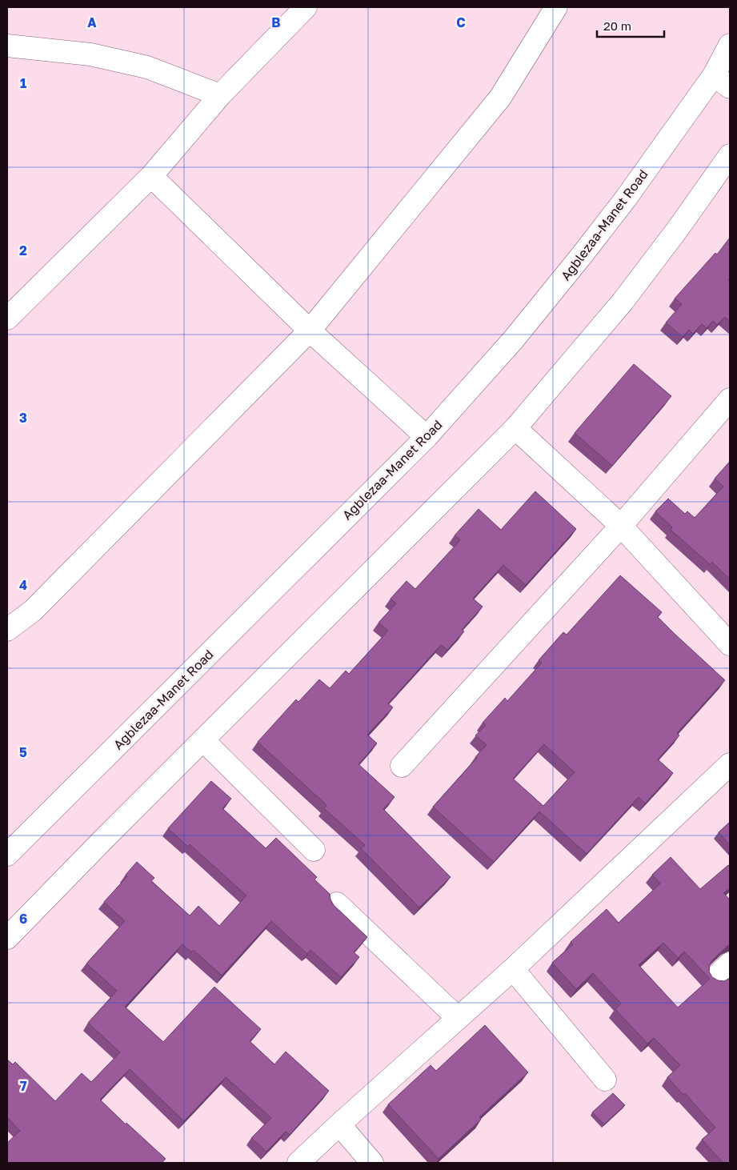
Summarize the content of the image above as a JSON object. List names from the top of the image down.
{
  "streets": {
    "street": ["Agblezaa-Manet Road"]
  },
  "scale_bar": "20 m",
  "grid": {
    "columns": ["A", "B", "C"],
    "rows": [
      "1",
      "2",
      "3",
      "4",
      "5",
      "6",
      "7"
    ]
  }
}
